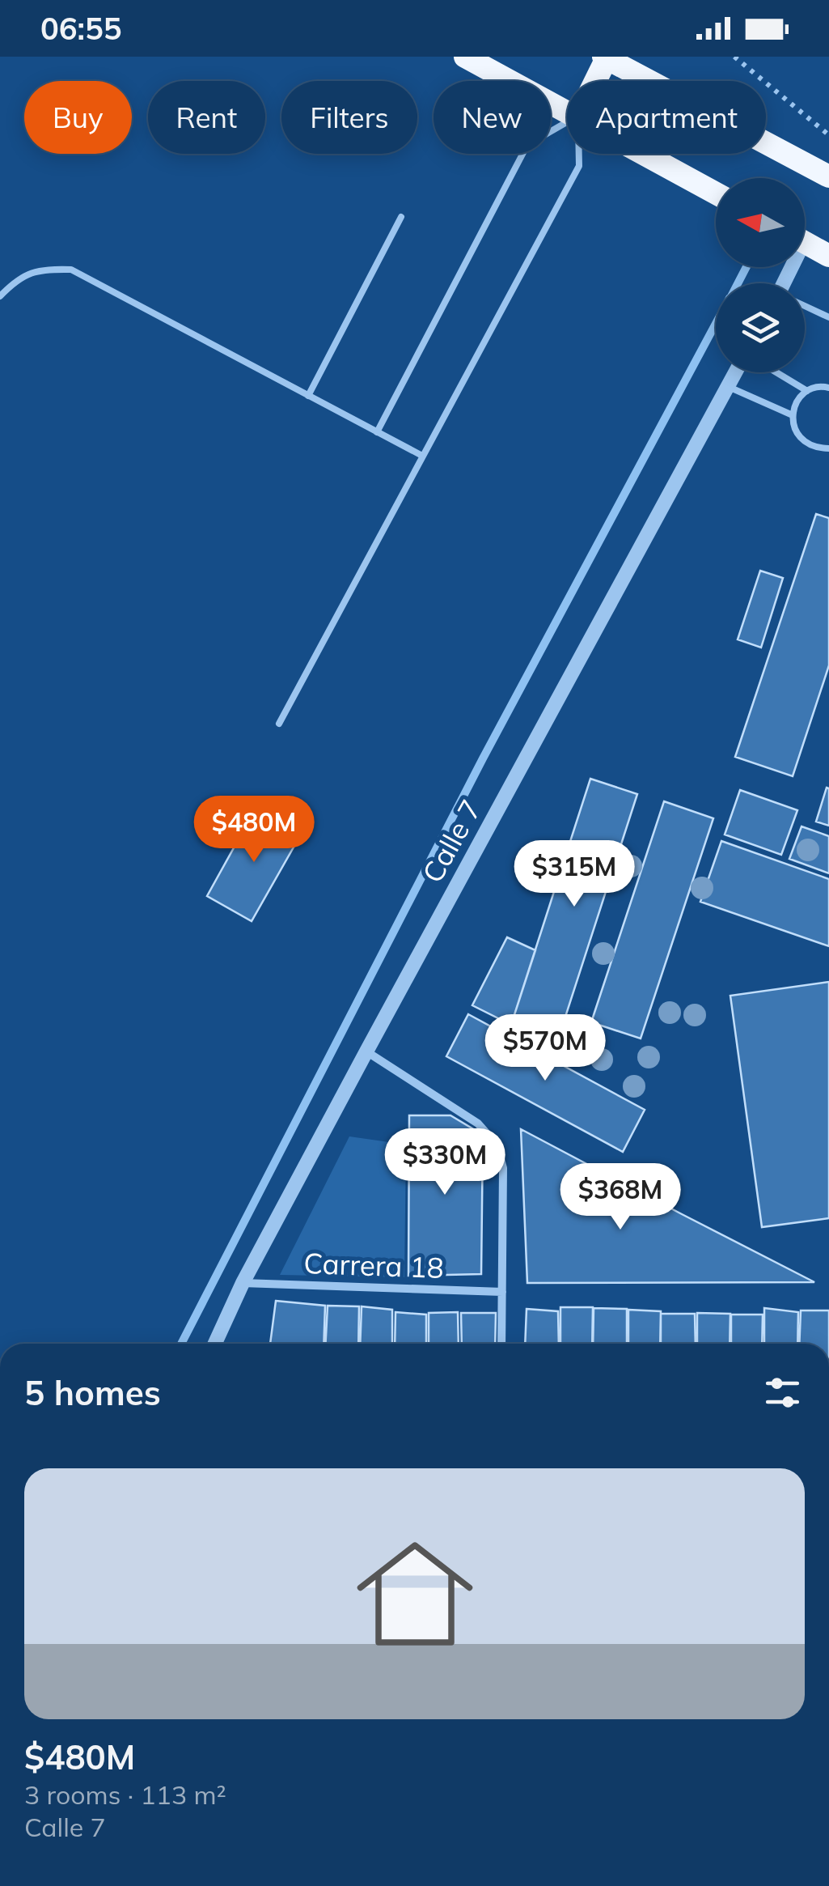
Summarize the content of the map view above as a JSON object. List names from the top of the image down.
{
  "streets": {
    "street": ["Calle 7", "Carrera 18"]
  },
  "crossings": [
    ["Calle 7", "Carrera 18"]
  ],
  "north": "left",
  "page": {
    "status": "06:55",
    "chip": [
      "Buy",
      "Rent",
      "Filters",
      "New",
      "Apartment"
    ],
    "price": [
      "$480M",
      "$315M",
      "$570M",
      "$330M",
      "$368M"
    ],
    "heading": "5 homes",
    "list": [
      {
        "name": "$480M",
        "note": "3 rooms · 113 m² · Calle 7"
      }
    ]
  }
}
